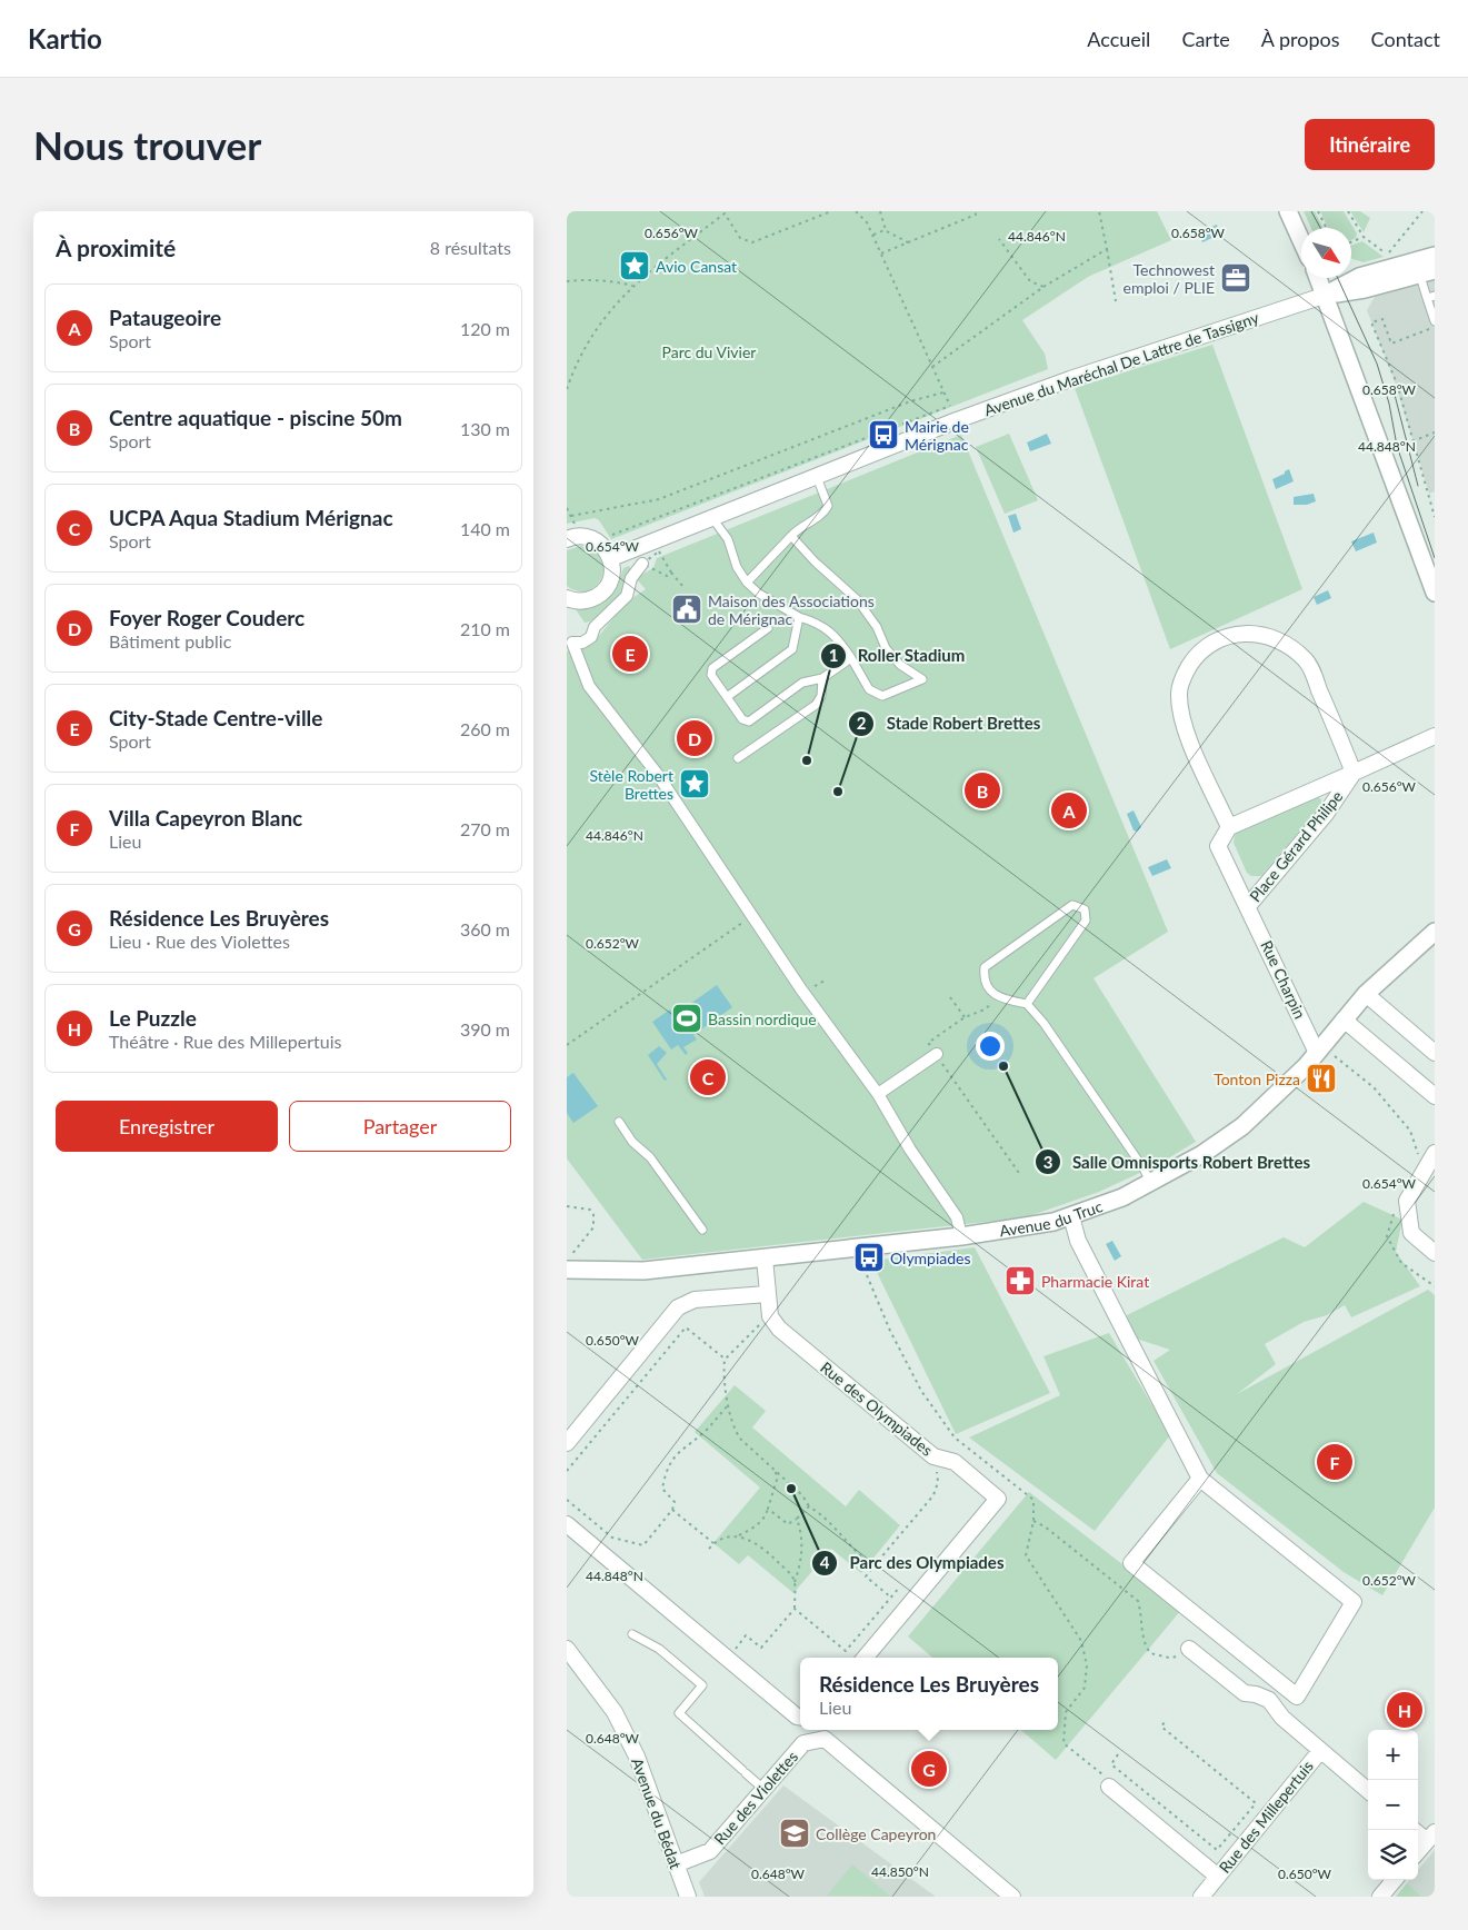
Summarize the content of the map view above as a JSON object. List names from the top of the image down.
{
  "streets": {
    "street": [
      "Avenue du Maréchal De Lattre de Tassigny",
      "Place Gérard Philipe",
      "Rue Charpin",
      "Avenue du Truc",
      "Rue des Olympiades",
      "Rue des Violettes",
      "Avenue du Bédat",
      "Rue des Millepertuis"
    ]
  },
  "crossings": [
    ["Place Gérard Philipe", "Rue Charpin"],
    ["Rue Charpin", "Avenue du Truc"],
    ["Rue des Violettes", "Avenue du Bédat"]
  ],
  "parks": ["Parc du Vivier"],
  "places": {
    "place": ["Avio Cansat", "Stèle Robert Brettes"],
    "office": ["Technowest emploi / PLIE"],
    "bus stop": ["Mairie de Mérignac", "Olympiades"],
    "public building": ["Maison des Associations de Mérignac"],
    "other": [
      "Roller Stadium",
      "Stade Robert Brettes",
      "Salle Omnisports Robert Brettes",
      "Parc des Olympiades"
    ],
    "sports": ["Bassin nordique"],
    "restaurant": ["Tonton Pizza"],
    "pharmacy": ["Pharmacie Kirat"],
    "school or university": ["Collège Capeyron"]
  },
  "north": "bottom right",
  "page": {
    "header": "Kartio",
    "nav": [
      "Accueil",
      "Carte",
      "À propos",
      "Contact"
    ],
    "buttons": [
      "Itinéraire",
      ["Enregistrer", "Partager"]
    ],
    "title": "Nous trouver",
    "heading": ["À proximité", "8 résultats"],
    "list": [
      {
        "mark": "A",
        "name": "Pataugeoire",
        "note": "Sport",
        "value": "120 m"
      },
      {
        "mark": "B",
        "name": "Centre aquatique - piscine 50m",
        "note": "Sport",
        "value": "130 m"
      },
      {
        "mark": "C",
        "name": "UCPA Aqua Stadium Mérignac",
        "note": "Sport",
        "value": "140 m"
      },
      {
        "mark": "D",
        "name": "Foyer Roger Couderc",
        "note": "Bâtiment public",
        "value": "210 m"
      },
      {
        "mark": "E",
        "name": "City-Stade Centre-ville",
        "note": "Sport",
        "value": "260 m"
      },
      {
        "mark": "F",
        "name": "Villa Capeyron Blanc",
        "note": "Lieu",
        "value": "270 m"
      },
      {
        "mark": "G",
        "name": "Résidence Les Bruyères",
        "note": "Lieu · Rue des Violettes",
        "value": "360 m"
      },
      {
        "mark": "H",
        "name": "Le Puzzle",
        "note": "Théâtre · Rue des Millepertuis",
        "value": "390 m"
      }
    ],
    "pins": [
      "E",
      "D",
      "B",
      "A",
      "C",
      "F",
      "H",
      "G"
    ],
    "popup": ["Résidence Les Bruyères", "Lieu"],
    "map_buttons": ["+", "−"]
  },
  "coordinates": [
    "0.658°W",
    "0.656°W",
    "44.846°N",
    "44.848°N",
    "0.654°W",
    "0.652°W",
    "0.650°W",
    "0.648°W",
    "44.850°N"
  ]
}
